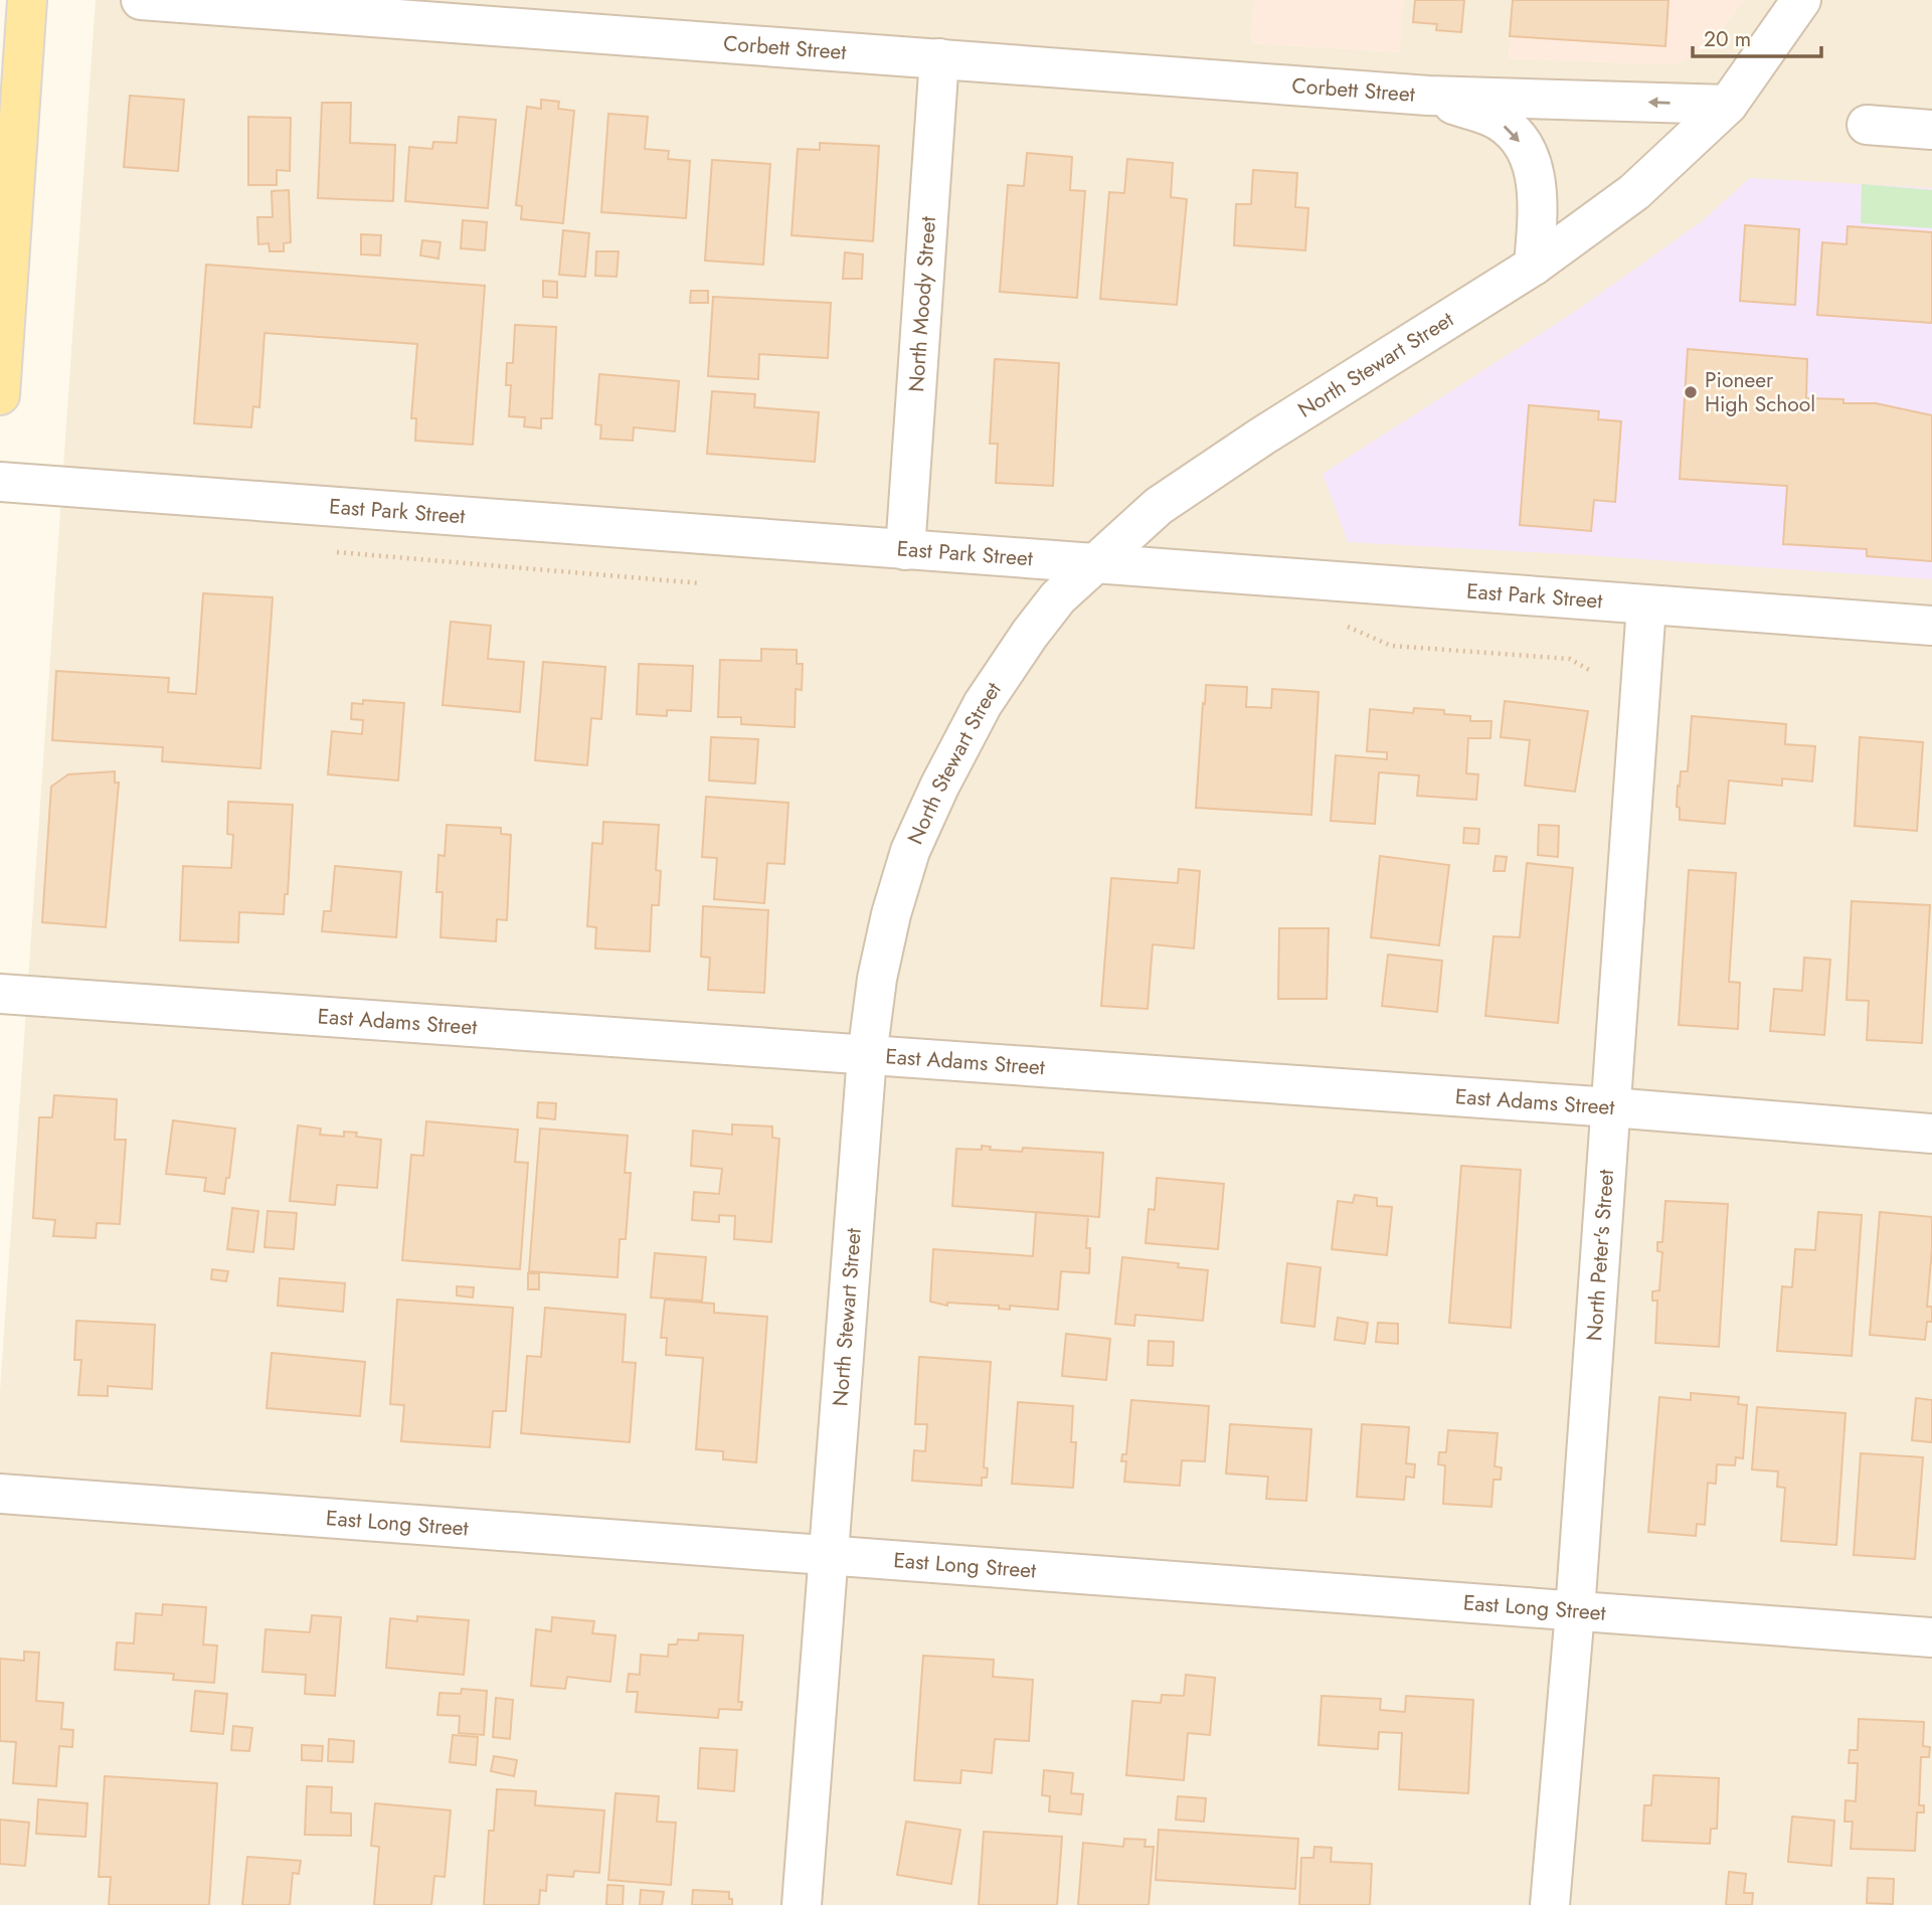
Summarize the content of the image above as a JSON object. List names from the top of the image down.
{
  "streets": {
    "street": [
      "Corbett Street",
      "North Moody Street",
      "North Stewart Street",
      "East Park Street",
      "East Adams Street",
      "North Peter's Street",
      "East Long Street"
    ]
  },
  "crossings": [
    ["Corbett Street", "North Moody Street"],
    ["Corbett Street", "North Stewart Street"],
    ["North Moody Street", "East Park Street"],
    ["North Stewart Street", "East Park Street"],
    ["North Stewart Street", "East Adams Street"],
    ["North Stewart Street", "East Long Street"],
    ["East Park Street", "North Peter's Street"],
    ["East Adams Street", "North Peter's Street"],
    ["North Peter's Street", "East Long Street"]
  ],
  "places": ["Pioneer High School"],
  "scale_bar": "20 m"
}
